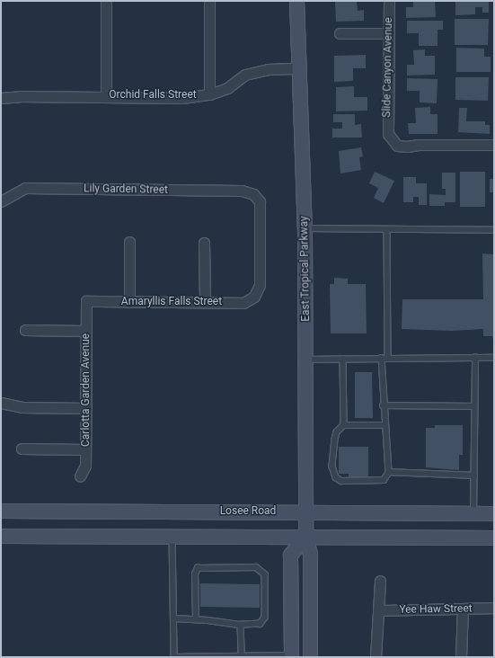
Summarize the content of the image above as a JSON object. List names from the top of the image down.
{
  "streets": {
    "main road": ["East Tropical Parkway", "Losee Road"],
    "street": [
      "Slide Canyon Avenue",
      "Orchid Falls Street",
      "Lily Garden Street",
      "Amaryllis Falls Street",
      "Carlotta Garden Avenue",
      "Yee Haw Street"
    ]
  },
  "crossings": [
    ["Orchid Falls Street", "East Tropical Parkway"],
    ["Lily Garden Street", "Amaryllis Falls Street"],
    ["East Tropical Parkway", "Losee Road"],
    ["Amaryllis Falls Street", "Carlotta Garden Avenue"]
  ]
}
